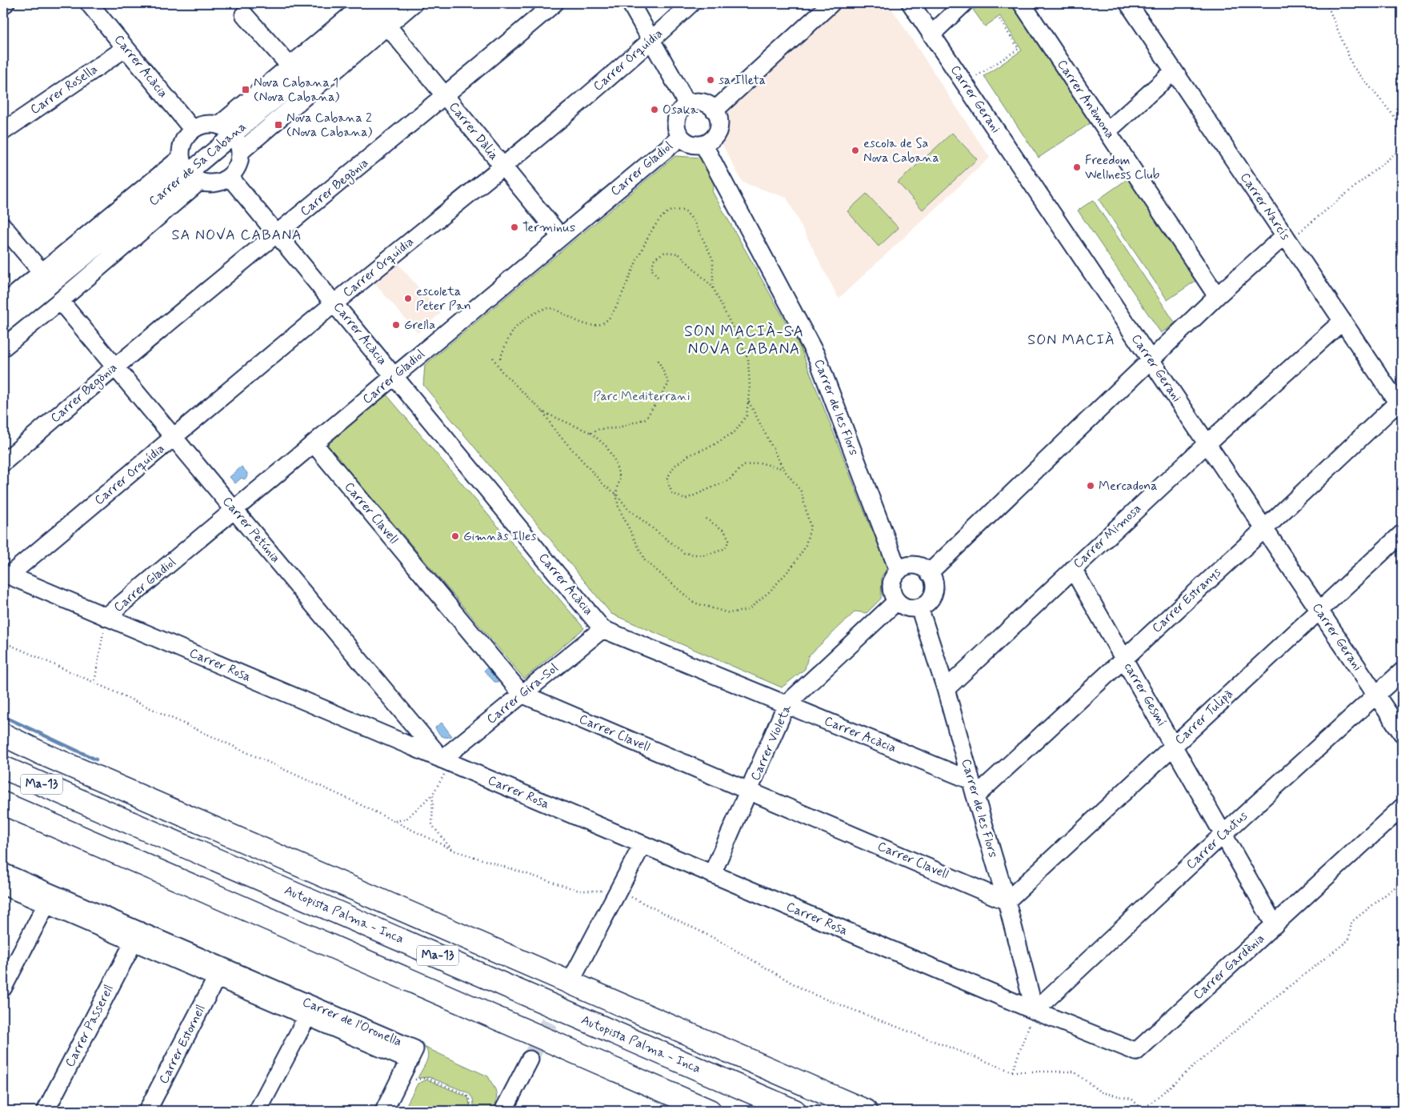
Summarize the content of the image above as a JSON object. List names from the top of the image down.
{
  "streets": {
    "highway": ["Ma-13", "Autopista Palma - Inca"],
    "street": [
      "Carrer Orquídia",
      "Carrer Acàcia",
      "Carrer Rosella",
      "Carrer Gerani",
      "Carrer Anèmona",
      "Carrer Dàlia",
      "Carrer de Sa Cabana",
      "Carrer Gladiol",
      "Carrer Begònia",
      "Carrer Narcís",
      "Carrer de les Flors",
      "Carrer Clavell",
      "Carrer Petúnia",
      "Carrer Mimosa",
      "Carrer Estranys",
      "Carrer Rosa",
      "Carrer Gira-Sol",
      "carrer Gesmí",
      "Carrer Tulipà",
      "Carrer Violeta",
      "Carrer Cactus",
      "Carrer Gardènia",
      "Carrer de l'Oronella",
      "Carrer Passerell",
      "Carrer Estornell"
    ]
  },
  "crossings": [
    ["Carrer Orquídia", "Carrer Acàcia"],
    ["Carrer Orquídia", "Carrer Dàlia"],
    ["Carrer Orquídia", "Carrer Petúnia"],
    ["Carrer Orquídia", "Carrer Rosa"],
    ["Carrer Acàcia", "Carrer Rosella"],
    ["Carrer Acàcia", "Carrer Gladiol"],
    ["Carrer Acàcia", "Carrer Begònia"],
    ["Carrer Acàcia", "Carrer de les Flors"],
    ["Carrer Acàcia", "Carrer Estranys"],
    ["Carrer Acàcia", "Carrer Gira-Sol"],
    ["Carrer Acàcia", "Carrer Violeta"],
    ["Carrer Gerani", "Carrer Mimosa"],
    ["Carrer Gerani", "Carrer Estranys"],
    ["Carrer Gerani", "Carrer Tulipà"],
    ["Carrer Gerani", "Carrer Cactus"],
    ["Carrer Dàlia", "Carrer Gladiol"],
    ["Carrer Dàlia", "Carrer Begònia"],
    ["Carrer Gladiol", "Carrer de les Flors"],
    ["Carrer Gladiol", "Carrer Clavell"],
    ["Carrer Gladiol", "Carrer Petúnia"],
    ["Carrer Gladiol", "Carrer Rosa"],
    ["Carrer Begònia", "Carrer Petúnia"],
    ["Carrer Narcís", "Carrer Mimosa"],
    ["Carrer Narcís", "Carrer Estranys"],
    ["Carrer de les Flors", "Carrer Clavell"],
    ["Carrer de les Flors", "Carrer Mimosa"],
    ["Carrer de les Flors", "Carrer Estranys"],
    ["Carrer de les Flors", "Carrer Rosa"],
    ["Carrer de les Flors", "Carrer Tulipà"],
    ["Carrer de les Flors", "Carrer Violeta"],
    ["Carrer de les Flors", "Carrer Cactus"],
    ["Carrer de les Flors", "Carrer Gardènia"],
    ["Carrer Clavell", "Carrer Gira-Sol"],
    ["Carrer Clavell", "Carrer Tulipà"],
    ["Carrer Clavell", "Carrer Violeta"],
    ["Carrer Petúnia", "Carrer Rosa"],
    ["Carrer Petúnia", "Carrer Gira-Sol"],
    ["Carrer Mimosa", "carrer Gesmí"],
    ["Carrer Estranys", "carrer Gesmí"],
    ["Carrer Rosa", "Carrer Gira-Sol"],
    ["Carrer Rosa", "Carrer Violeta"],
    ["Carrer Rosa", "Carrer Cactus"],
    ["Carrer Rosa", "Carrer Gardènia"],
    ["carrer Gesmí", "Carrer Tulipà"],
    ["carrer Gesmí", "Carrer Cactus"],
    ["carrer Gesmí", "Carrer Gardènia"],
    ["Carrer Cactus", "Carrer Gardènia"],
    ["Carrer de l'Oronella", "Carrer Passerell"],
    ["Carrer de l'Oronella", "Carrer Estornell"]
  ],
  "districts": ["SA NOVA CABANA", "SON MACIÀ-SA NOVA CABANA", "SON MACIÀ"],
  "parks": ["Parc Mediterrani"],
  "places": {
    "other": [
      "sa Illeta",
      "Osaka",
      "escola de Sa Nova Cabana",
      "Freedom Wellness Club",
      "Terminus",
      "escoleta Peter Pan",
      "Grella",
      "Mercadona",
      "Gimnàs Illes"
    ],
    "transit": ["Nova Cabana 1 (Nova Cabana)", "Nova Cabana 2 (Nova Cabana)"]
  }
}
